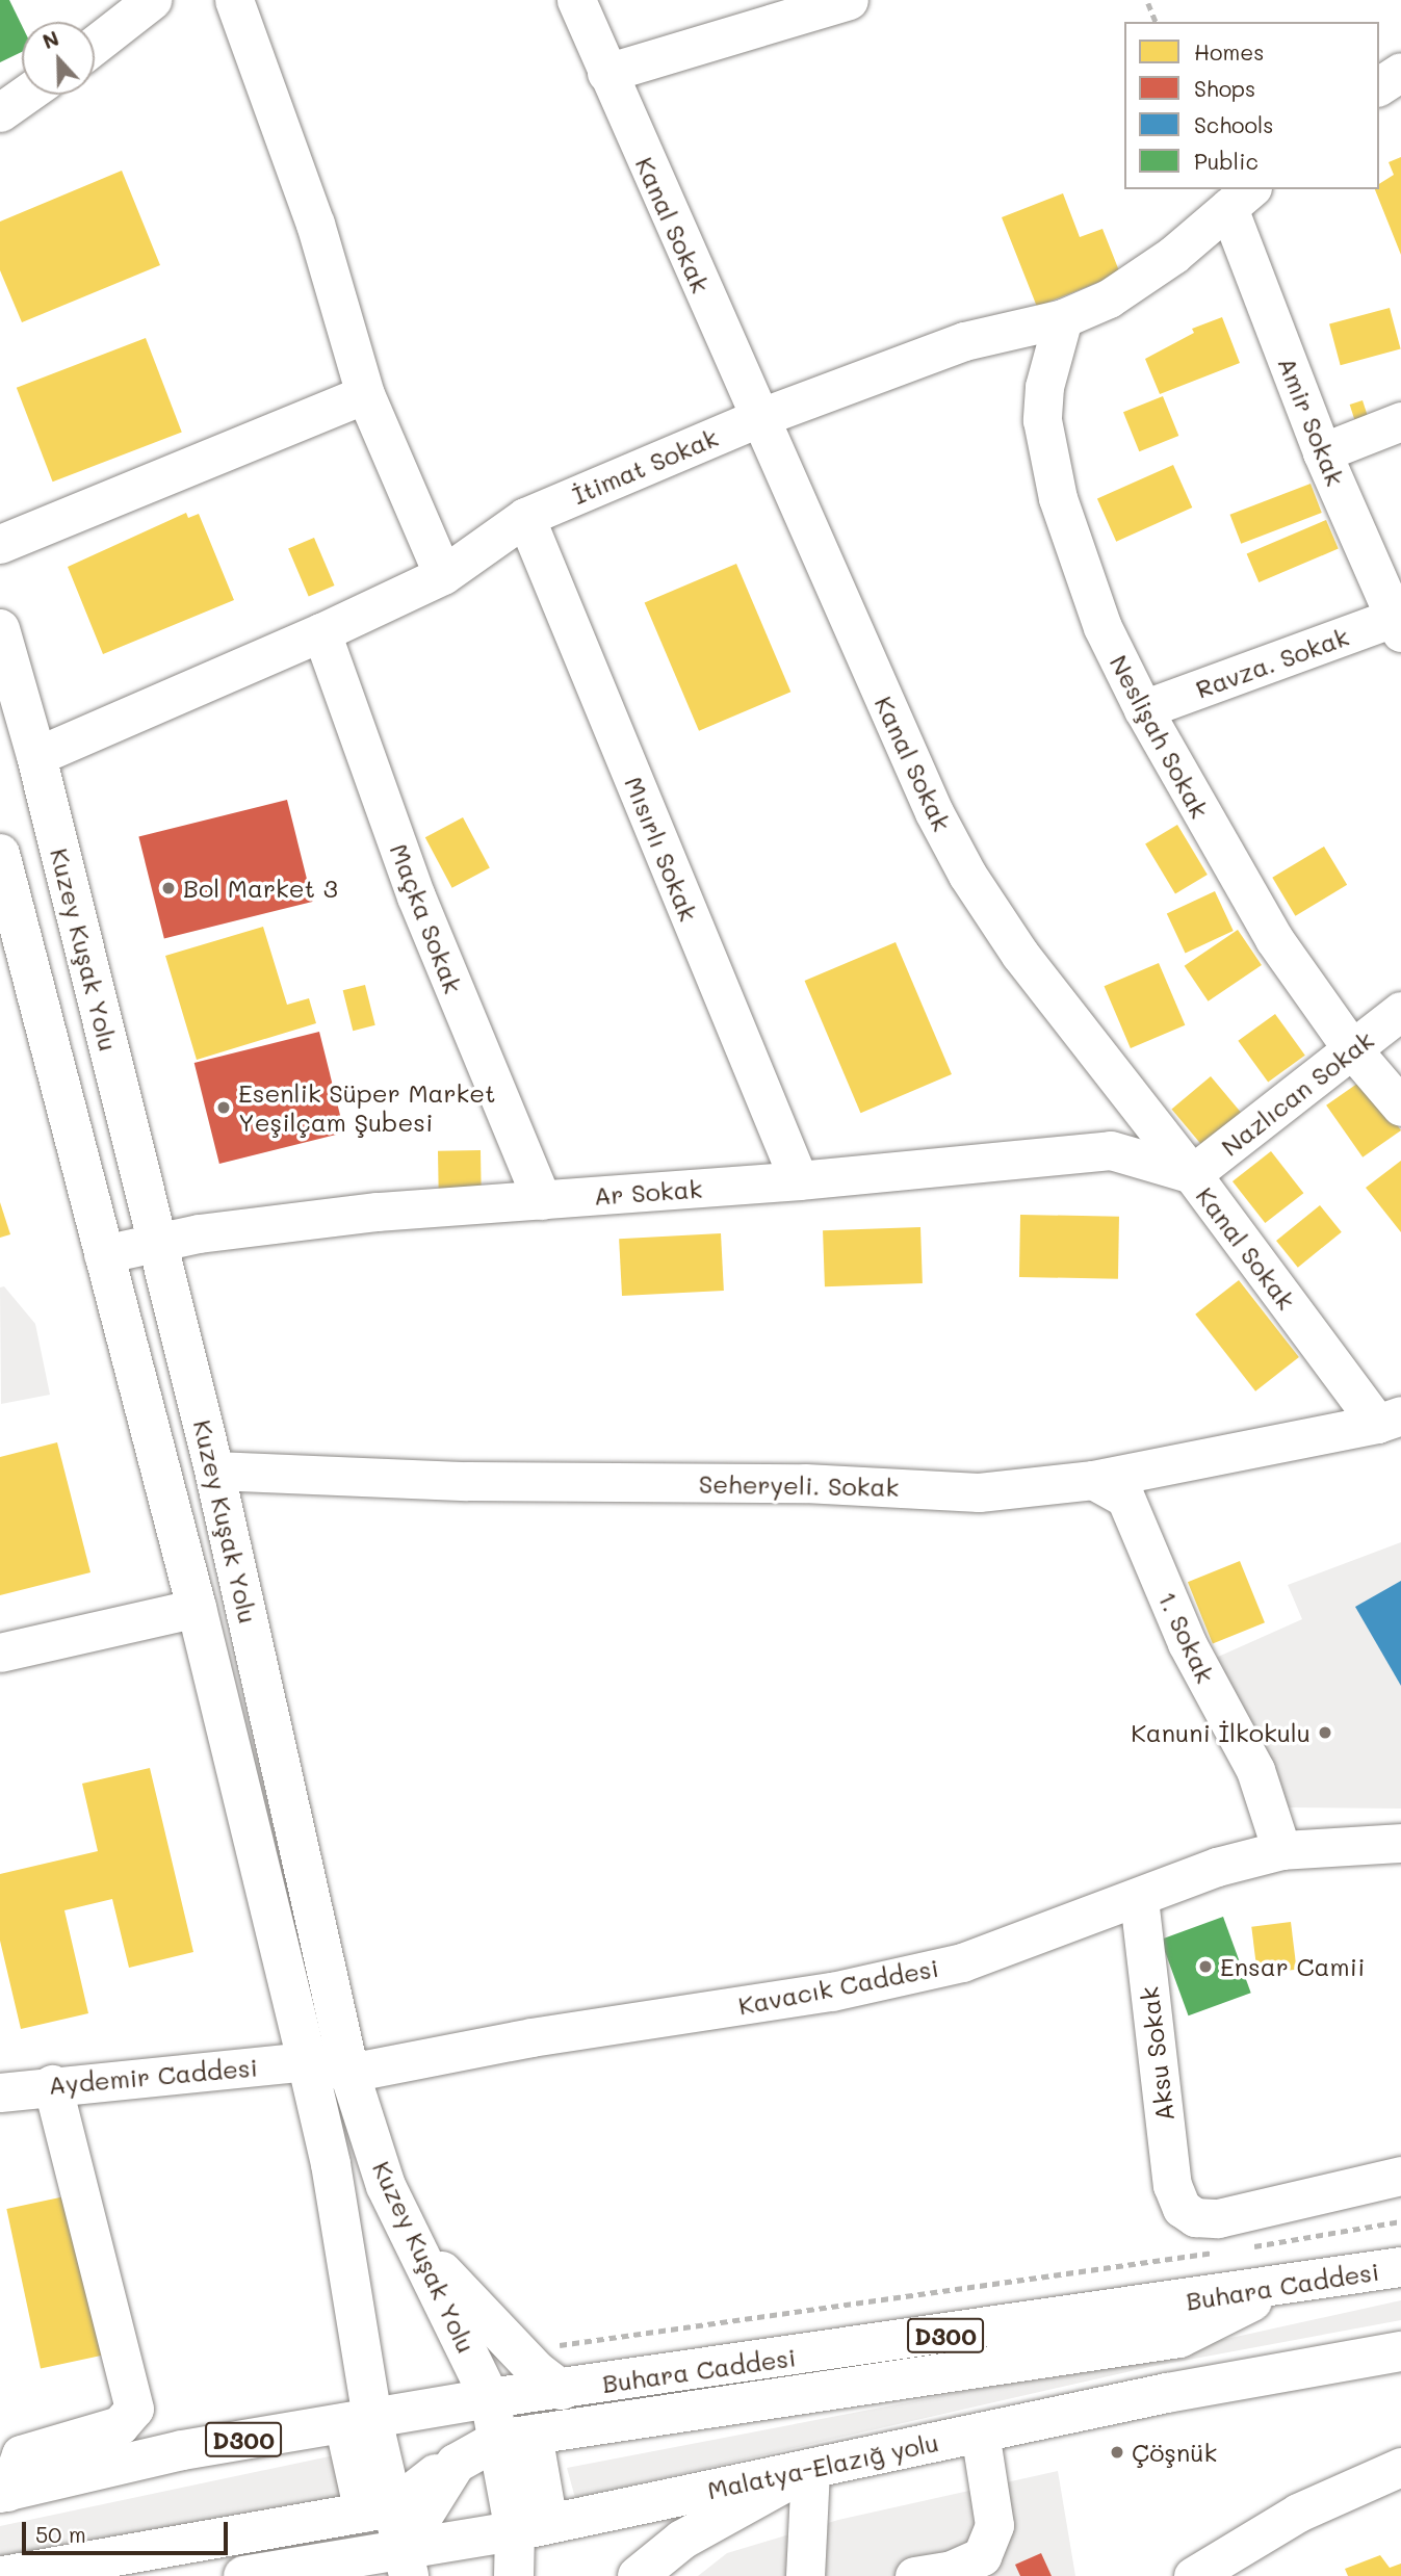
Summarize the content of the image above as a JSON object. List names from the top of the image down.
{
  "streets": {
    "main road": [
      "Kuzey Kuşak Yolu",
      "Buhara Caddesi",
      "D300",
      "Malatya-Elazığ yolu"
    ],
    "street": [
      "Kanal Sokak",
      "Amir Sokak",
      "İtimat Sokak",
      "Ravza. Sokak",
      "Neslişah Sokak",
      "Mısırlı Sokak",
      "Maçka Sokak",
      "Nazlıcan Sokak",
      "Ar Sokak",
      "Seheryeli. Sokak",
      "1. Sokak",
      "Kavacık Caddesi",
      "Aksu Sokak",
      "Aydemir Caddesi"
    ]
  },
  "crossings": [
    ["Kanal Sokak", "İtimat Sokak"],
    ["Kanal Sokak", "Nazlıcan Sokak"],
    ["Kanal Sokak", "Ar Sokak"],
    ["Kanal Sokak", "Seheryeli. Sokak"],
    ["Amir Sokak", "İtimat Sokak"],
    ["Amir Sokak", "Ravza. Sokak"],
    ["İtimat Sokak", "Neslişah Sokak"],
    ["İtimat Sokak", "Mısırlı Sokak"],
    ["İtimat Sokak", "Maçka Sokak"],
    ["İtimat Sokak", "Kuzey Kuşak Yolu"],
    ["Ravza. Sokak", "Neslişah Sokak"],
    ["Neslişah Sokak", "Nazlıcan Sokak"],
    ["Mısırlı Sokak", "Ar Sokak"],
    ["Maçka Sokak", "Ar Sokak"],
    ["Kuzey Kuşak Yolu", "Ar Sokak"],
    ["Kuzey Kuşak Yolu", "Seheryeli. Sokak"],
    ["Kuzey Kuşak Yolu", "Kavacık Caddesi"],
    ["Kuzey Kuşak Yolu", "Aydemir Caddesi"],
    ["Kuzey Kuşak Yolu", "Buhara Caddesi"],
    ["Kuzey Kuşak Yolu", "Malatya-Elazığ yolu"],
    ["Nazlıcan Sokak", "Ar Sokak"],
    ["Seheryeli. Sokak", "1. Sokak"],
    ["1. Sokak", "Kavacık Caddesi"],
    ["Kavacık Caddesi", "Aksu Sokak"],
    ["Kavacık Caddesi", "Aydemir Caddesi"]
  ],
  "places": [
    "Bol Market 3",
    "Esenlik Süper Market Yeşilçam Şubesi",
    "Kanuni İlkokulu",
    "Ensar Camii",
    "Çöşnük"
  ],
  "legend": [
    "Homes",
    "Shops",
    "Schools",
    "Public"
  ],
  "scale_bar": "50 m",
  "north": "top"
}
